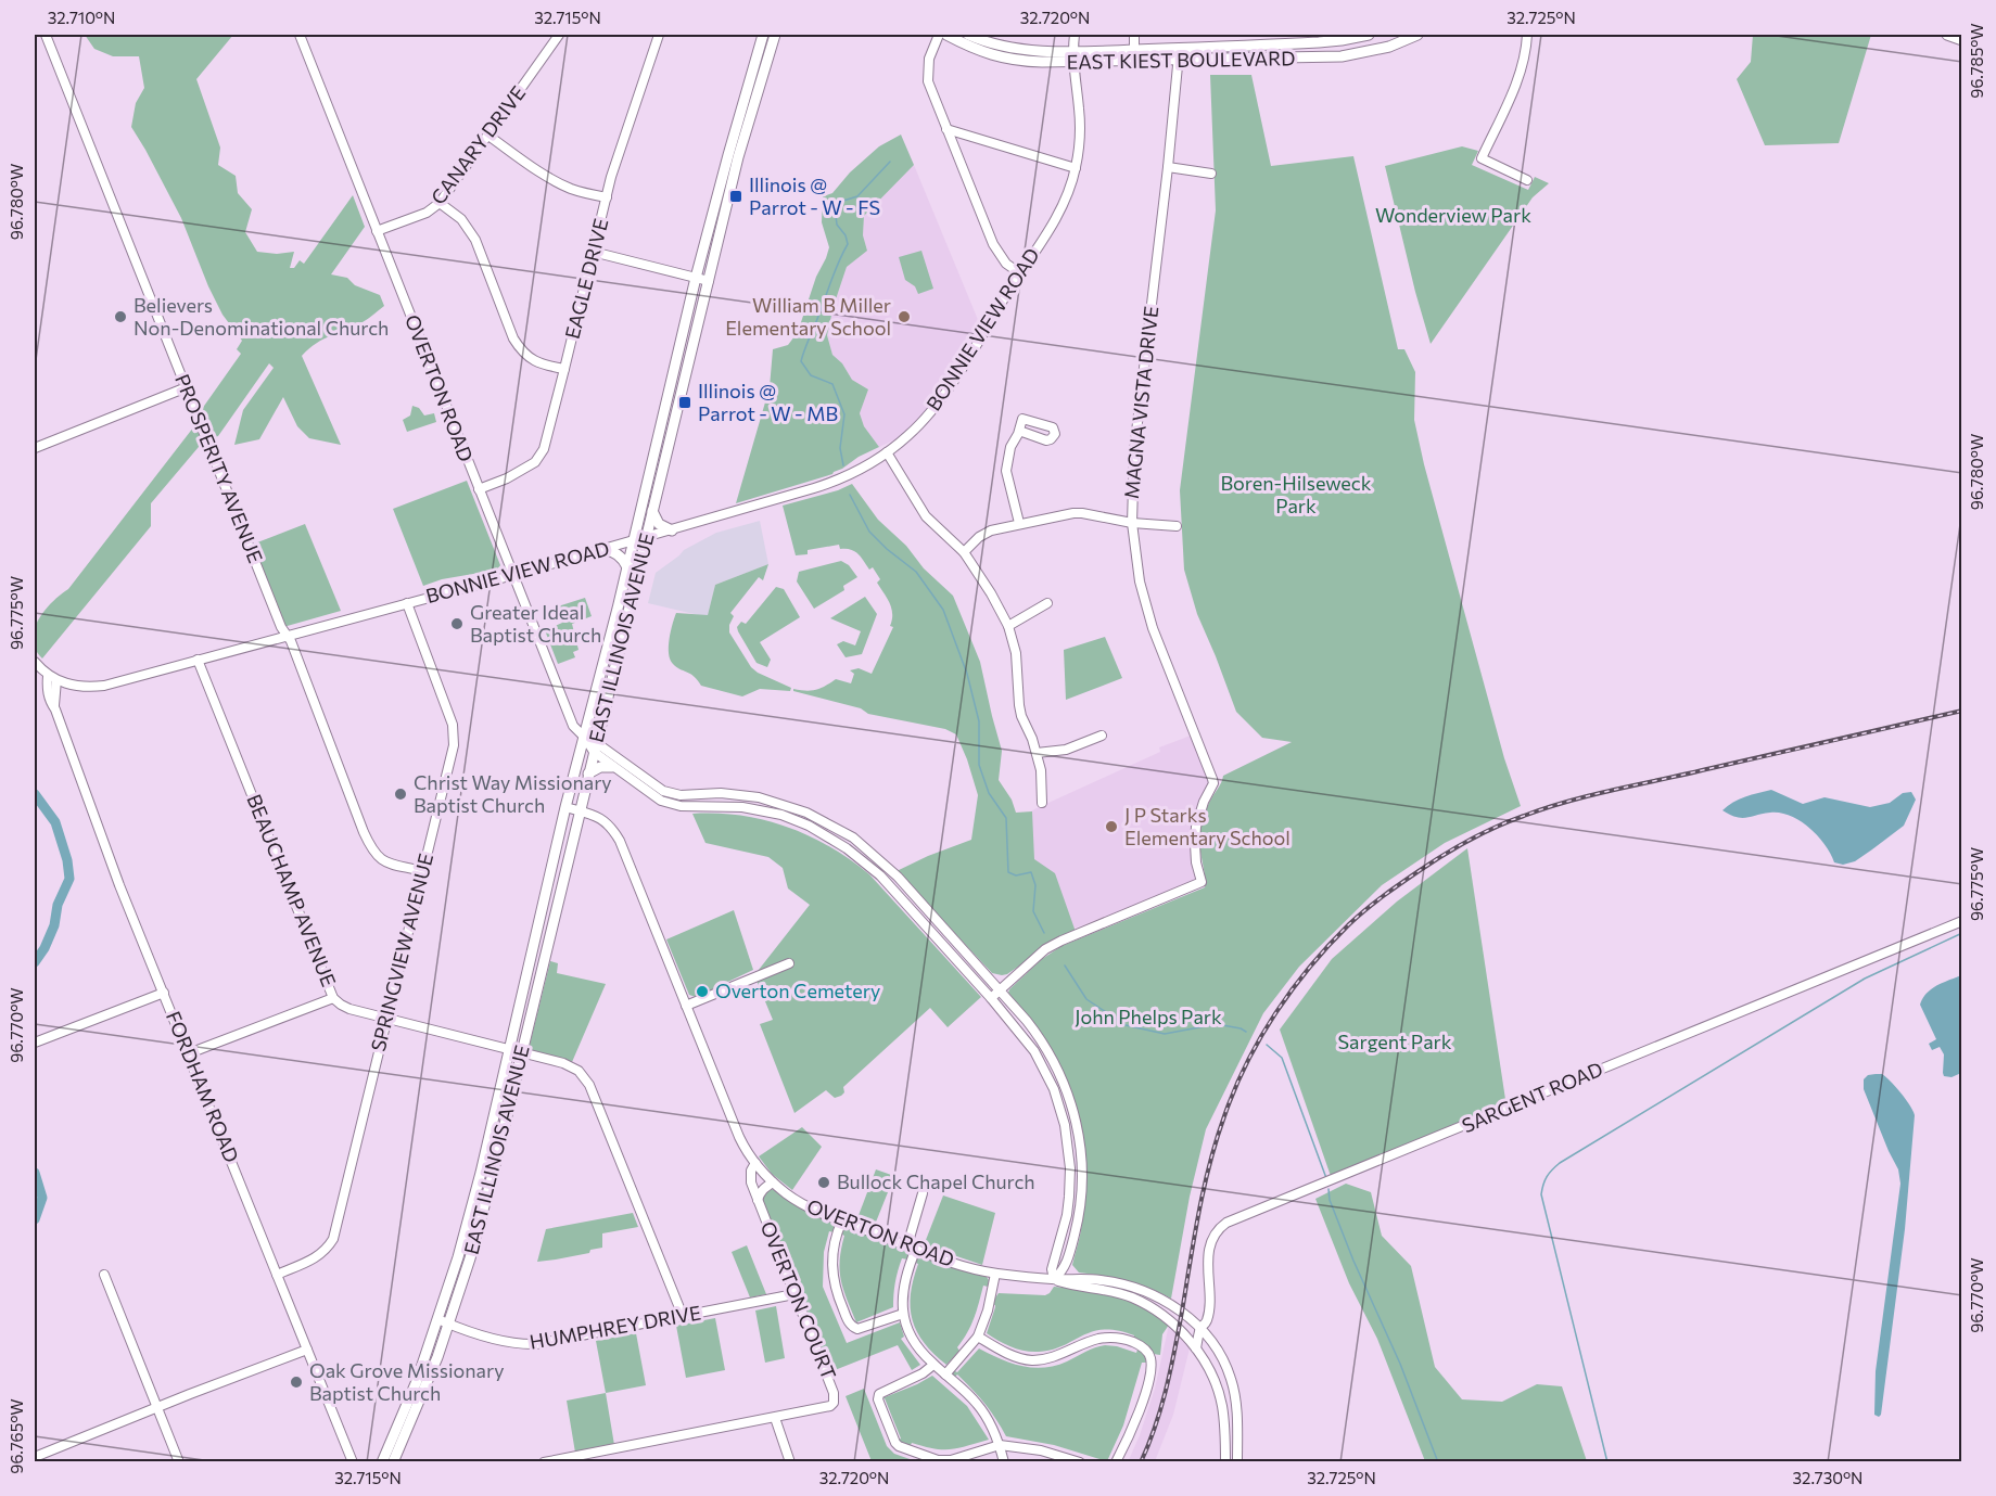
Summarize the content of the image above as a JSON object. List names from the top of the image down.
{
  "streets": {
    "main road": ["EAST KIEST BOULEVARD", "EAST ILLINOIS AVENUE"],
    "street": [
      "CANARY DRIVE",
      "EAGLE DRIVE",
      "BONNIE VIEW ROAD",
      "OVERTON ROAD",
      "MAGNA VISTA DRIVE",
      "PROSPERITY AVENUE",
      "BEAUCHAMP AVENUE",
      "SPRINGVIEW AVENUE",
      "FORDHAM ROAD",
      "SARGENT ROAD",
      "OVERTON COURT",
      "HUMPHREY DRIVE"
    ]
  },
  "crossings": [
    ["EAST KIEST BOULEVARD", "BONNIE VIEW ROAD"],
    ["EAST KIEST BOULEVARD", "MAGNA VISTA DRIVE"],
    ["CANARY DRIVE", "OVERTON ROAD"],
    ["EAGLE DRIVE", "OVERTON ROAD"],
    ["BONNIE VIEW ROAD", "OVERTON ROAD"],
    ["BONNIE VIEW ROAD", "PROSPERITY AVENUE"],
    ["BONNIE VIEW ROAD", "EAST ILLINOIS AVENUE"],
    ["BONNIE VIEW ROAD", "BEAUCHAMP AVENUE"],
    ["BONNIE VIEW ROAD", "SPRINGVIEW AVENUE"],
    ["BONNIE VIEW ROAD", "FORDHAM ROAD"],
    ["OVERTON ROAD", "EAST ILLINOIS AVENUE"],
    ["OVERTON ROAD", "OVERTON COURT"],
    ["PROSPERITY AVENUE", "SPRINGVIEW AVENUE"],
    ["EAST ILLINOIS AVENUE", "BEAUCHAMP AVENUE"],
    ["EAST ILLINOIS AVENUE", "HUMPHREY DRIVE"],
    ["BEAUCHAMP AVENUE", "SPRINGVIEW AVENUE"],
    ["BEAUCHAMP AVENUE", "HUMPHREY DRIVE"],
    ["SPRINGVIEW AVENUE", "FORDHAM ROAD"],
    ["OVERTON COURT", "HUMPHREY DRIVE"]
  ],
  "parks": [
    "Wonderview Park",
    "Boren-Hilseweck Park",
    "John Phelps Park",
    "Sargent Park"
  ],
  "places": {
    "transit": ["Illinois @ Parrot - W - FS", "Illinois @ Parrot - W - MB"],
    "other": [
      "Believers Non-Denominational Church",
      "William B Miller Elementary School",
      "Greater Ideal Baptist Church",
      "Christ Way Missionary Baptist Church",
      "J P Starks Elementary School",
      "Overton Cemetery",
      "Bullock Chapel Church",
      "Oak Grove Missionary Baptist Church"
    ]
  },
  "coordinates": [
    "32.710°N",
    "32.715°N",
    "32.720°N",
    "32.725°N",
    "96.785°W",
    "96.780°W",
    "96.775°W",
    "96.770°W",
    "96.765°W",
    "32.730°N"
  ]
}
